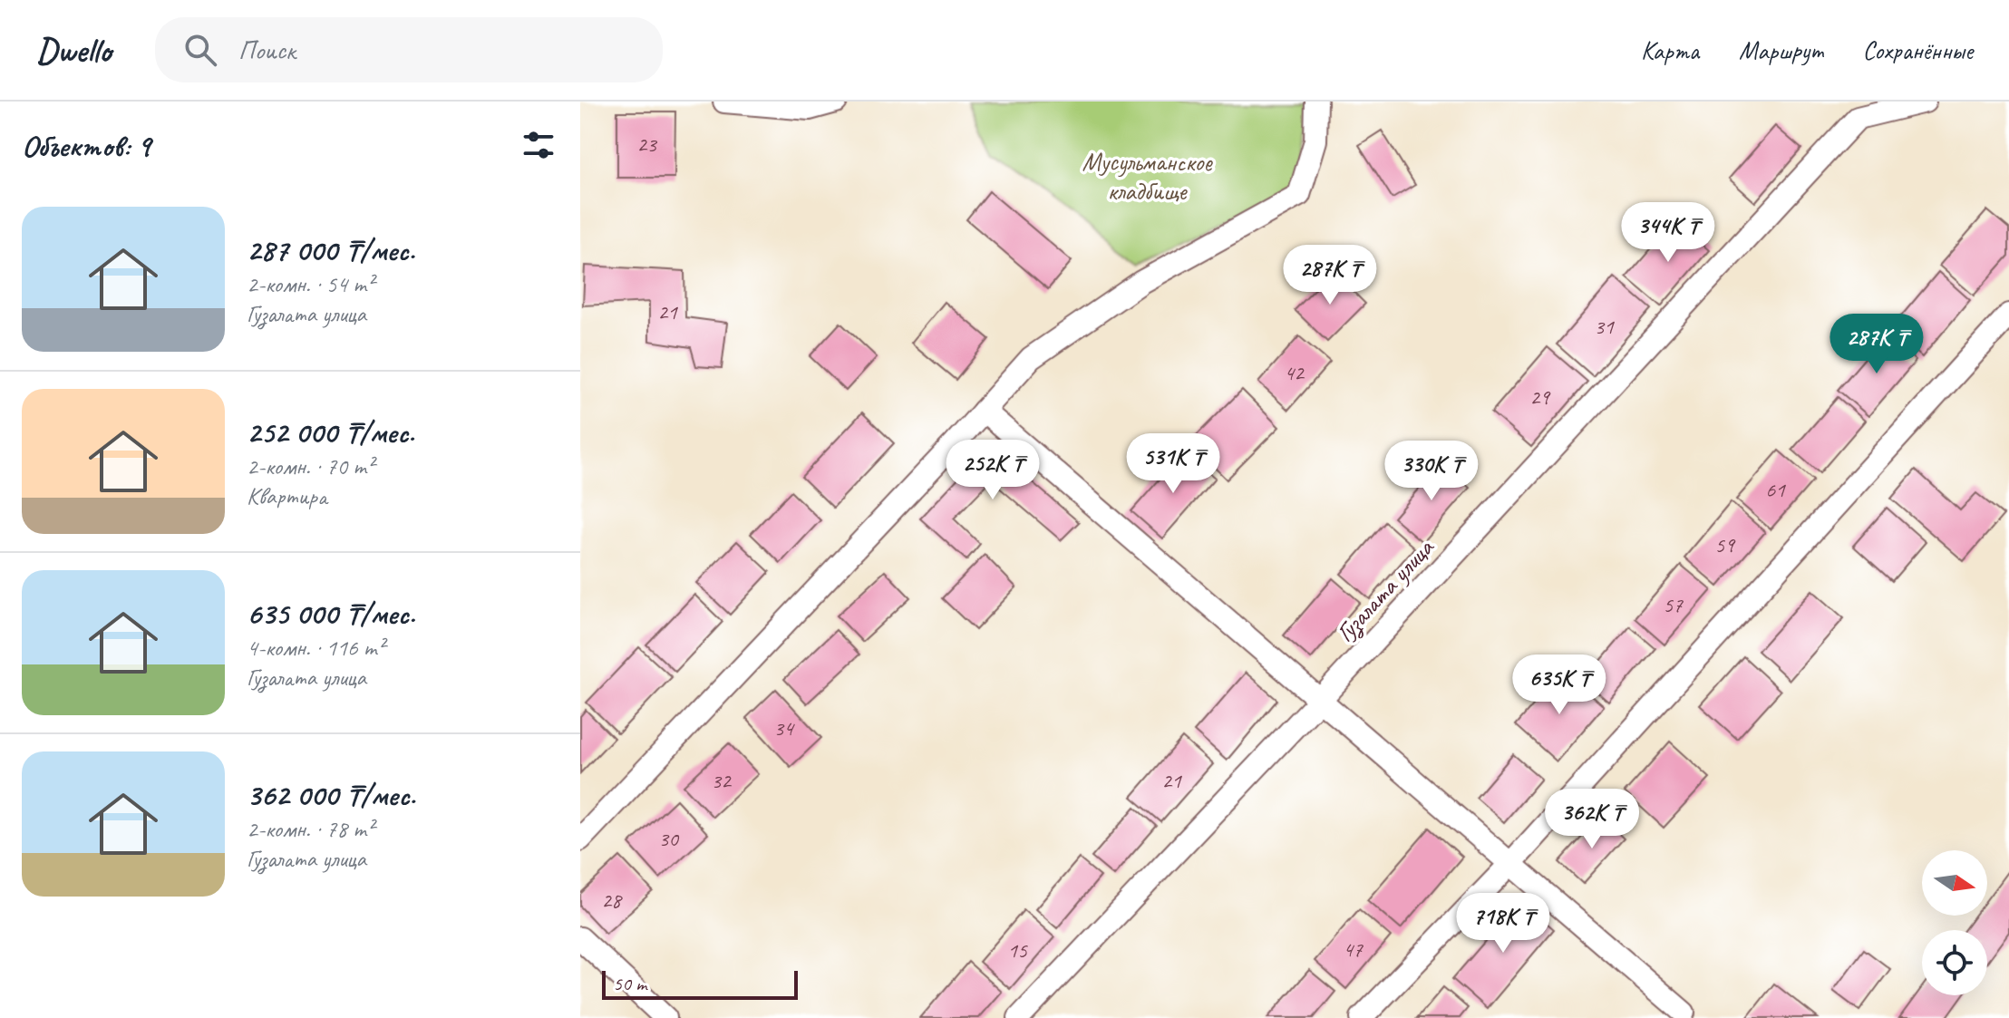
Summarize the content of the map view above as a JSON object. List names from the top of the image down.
{
  "streets": {
    "street": ["Гузалата улица"]
  },
  "parks": ["Мусульманское кладбище"],
  "house_numbers": [
    "23",
    "21",
    "31",
    "42",
    "29",
    "61",
    "59",
    "57",
    "34",
    "32",
    "21",
    "30",
    "28",
    "47",
    "15"
  ],
  "scale_bar": "50 m",
  "north": "right",
  "page": {
    "header": "Dwello",
    "search": "Поиск",
    "nav": ["Карта", "Маршрут", "Сохранённые"],
    "heading": "Объектов: 9",
    "list": [
      {
        "name": "287 000 ₸/мес.",
        "note": "2-комн. · 54 m² · Гузалата улица"
      },
      {
        "name": "252 000 ₸/мес.",
        "note": "2-комн. · 70 m² · Квартира"
      },
      {
        "name": "635 000 ₸/мес.",
        "note": "4-комн. · 116 m² · Гузалата улица"
      },
      {
        "name": "362 000 ₸/мес.",
        "note": "2-комн. · 78 m² · Гузалата улица"
      }
    ],
    "price": [
      "344K ₸",
      "287K ₸",
      "287K ₸",
      "531K ₸",
      "252K ₸",
      "330K ₸",
      "635K ₸",
      "362K ₸",
      "718K ₸"
    ],
    "scale": "50 m"
  }
}
